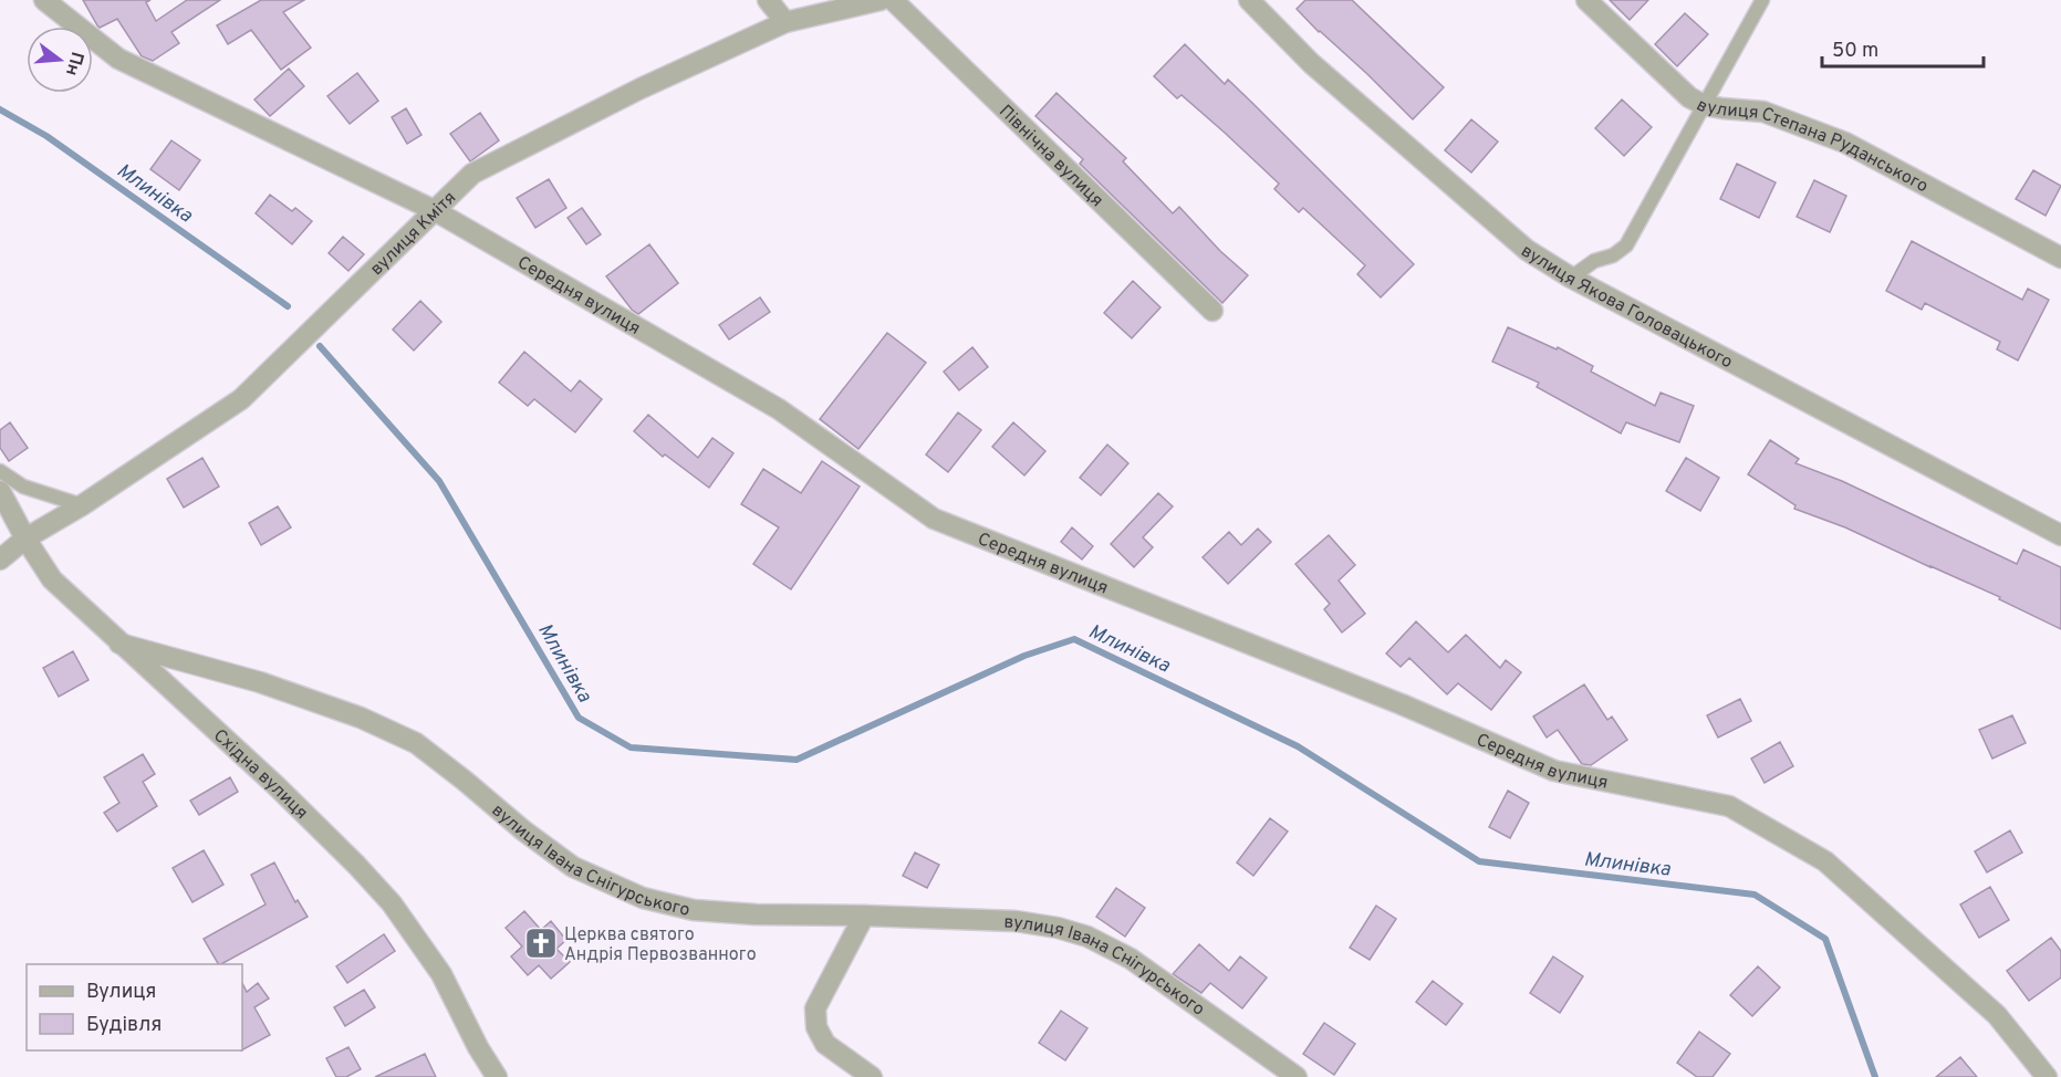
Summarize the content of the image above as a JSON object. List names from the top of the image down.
{
  "streets": {
    "street": [
      "вулиця Степана Руданського",
      "Північна вулиця",
      "вулиця Кмітя",
      "Середня вулиця",
      "вулиця Якова Головацького",
      "Східна вулиця",
      "вулиця Івана Снігурського"
    ]
  },
  "crossings": [
    ["вулиця Кмітя", "Середня вулиця"],
    ["вулиця Кмітя", "Східна вулиця"],
    ["Східна вулиця", "вулиця Івана Снігурського"]
  ],
  "water": ["Млинівка"],
  "places": {
    "church": ["Церква святого Андрія Первозванного"]
  },
  "legend": ["Вулиця", "Будівля"],
  "scale_bar": "50 m",
  "north": "right"
}
